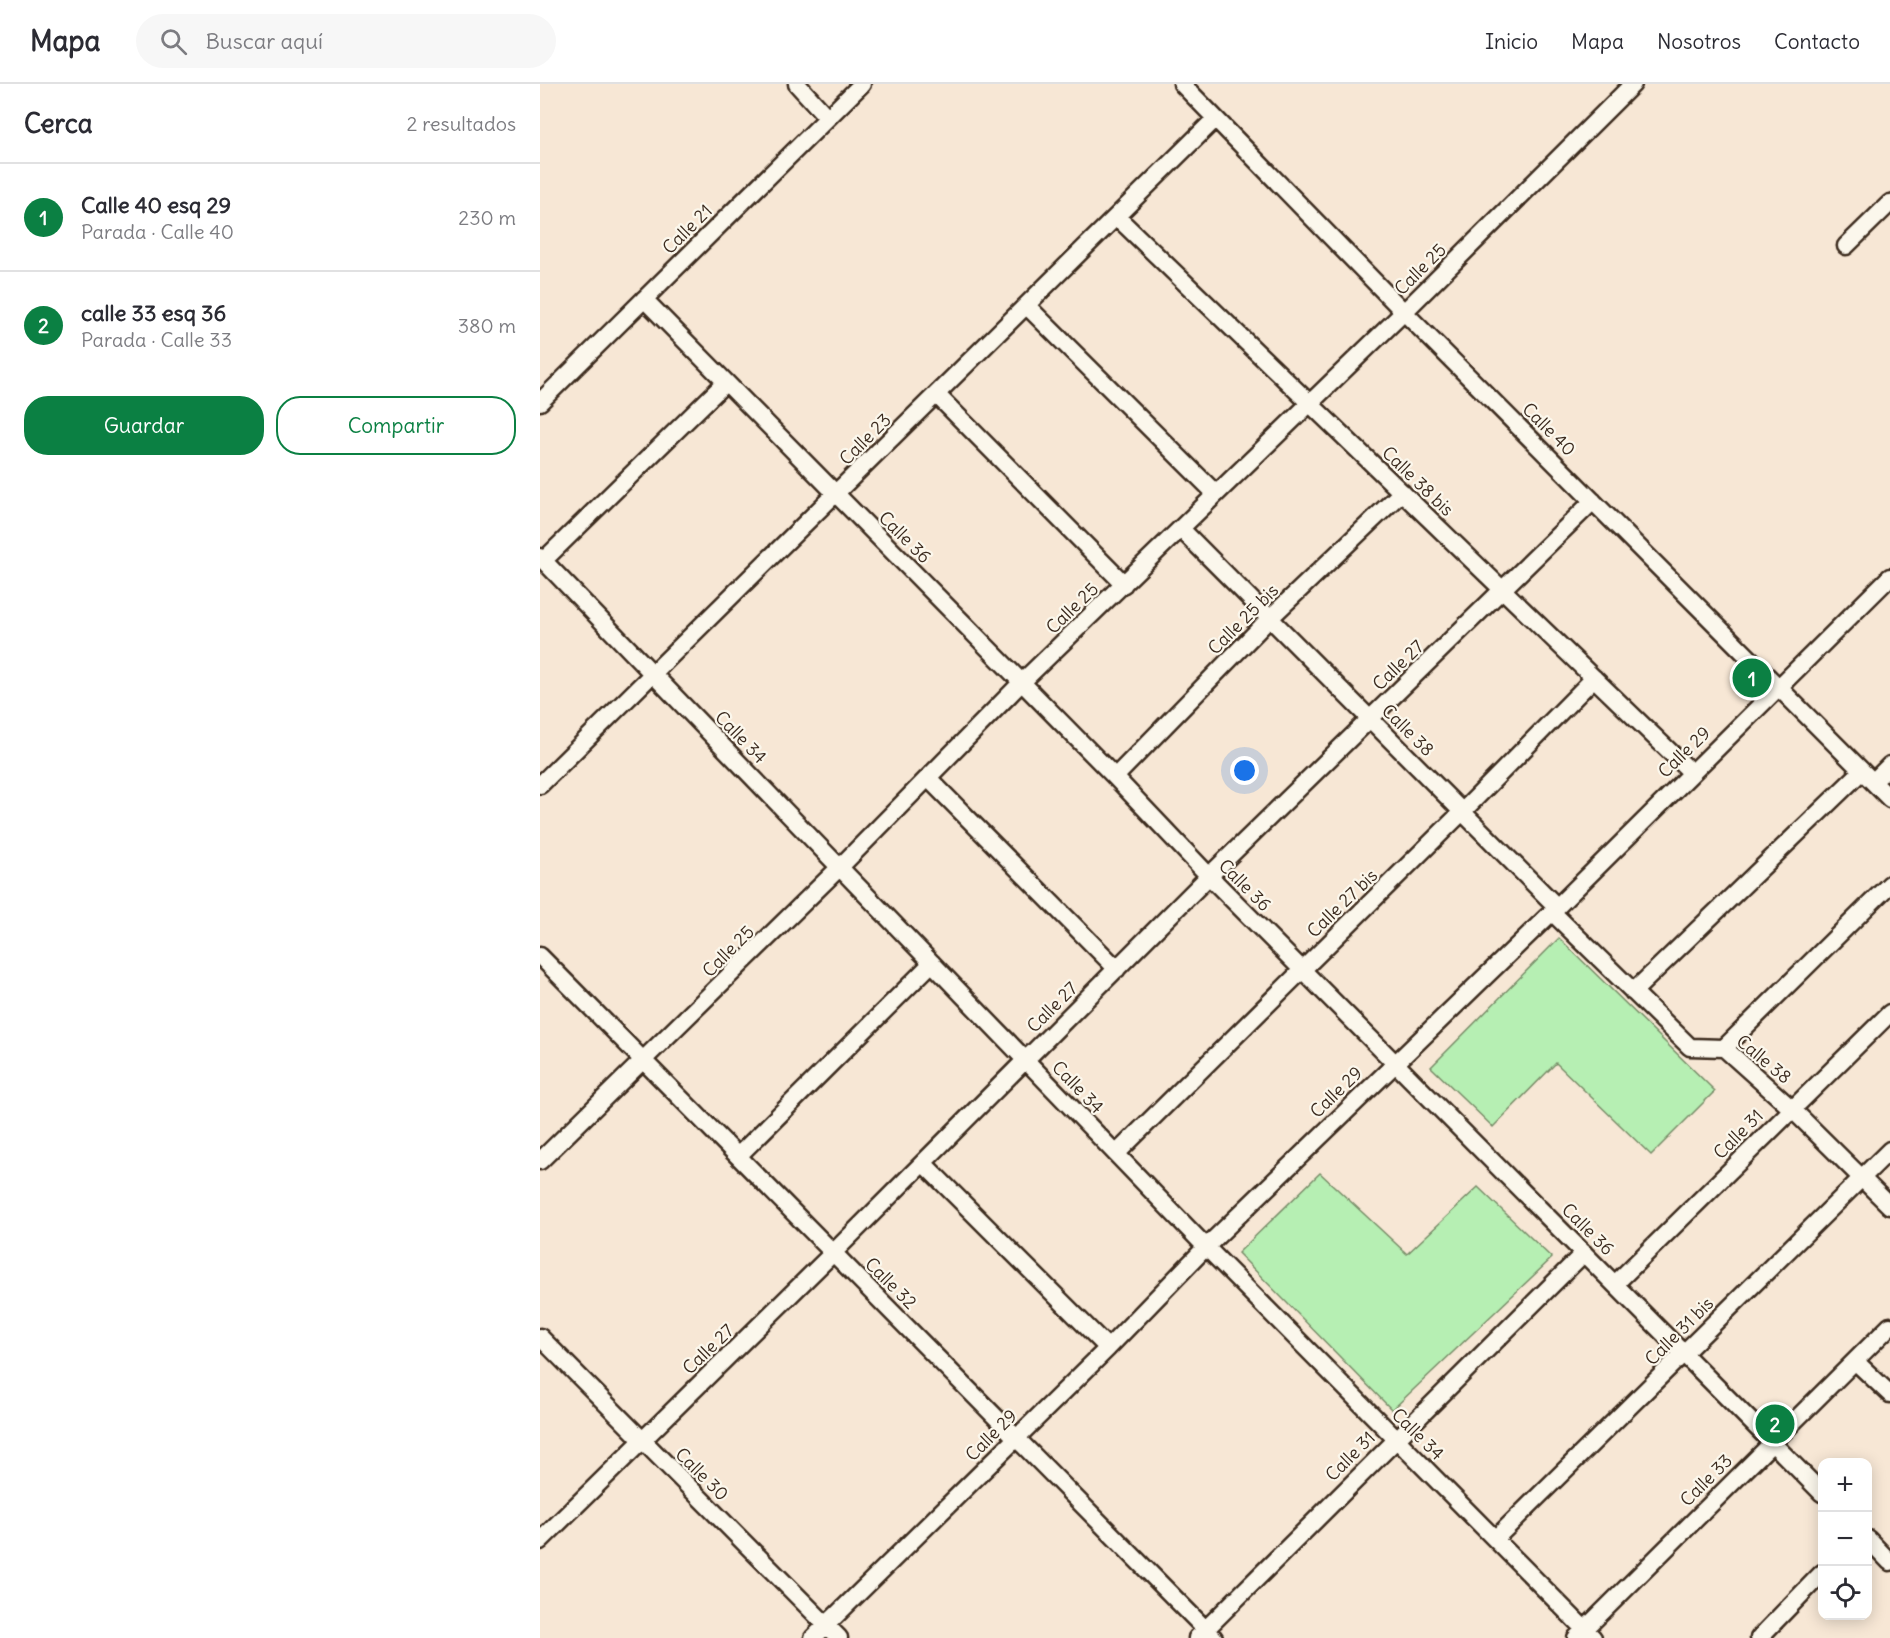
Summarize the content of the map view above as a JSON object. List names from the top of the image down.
{
  "streets": {
    "street": [
      "Calle 21",
      "Calle 25",
      "Calle 40",
      "Calle 23",
      "Calle 38 bis",
      "Calle 36",
      "Calle 25 bis",
      "Calle 27",
      "Calle 38",
      "Calle 34",
      "Calle 29",
      "Calle 27 bis",
      "Calle 31",
      "Calle 32",
      "Calle 31 bis",
      "Calle 30",
      "Calle 33"
    ]
  },
  "crossings": [
    ["Calle 21", "Calle 36"],
    ["Calle 25", "Calle 40"],
    ["Calle 25", "Calle 38 bis"],
    ["Calle 25", "Calle 36"],
    ["Calle 25", "Calle 38"],
    ["Calle 25", "Calle 34"],
    ["Calle 25", "Calle 32"],
    ["Calle 40", "Calle 23"],
    ["Calle 40", "Calle 27"],
    ["Calle 40", "Calle 29"],
    ["Calle 23", "Calle 38 bis"],
    ["Calle 23", "Calle 36"],
    ["Calle 23", "Calle 34"],
    ["Calle 38 bis", "Calle 25 bis"],
    ["Calle 38 bis", "Calle 27"],
    ["Calle 38 bis", "Calle 29"],
    ["Calle 38 bis", "Calle 27 bis"],
    ["Calle 36", "Calle 25 bis"],
    ["Calle 36", "Calle 27"],
    ["Calle 36", "Calle 29"],
    ["Calle 36", "Calle 27 bis"],
    ["Calle 36", "Calle 31"],
    ["Calle 36", "Calle 31 bis"],
    ["Calle 36", "Calle 33"],
    ["Calle 25 bis", "Calle 38"],
    ["Calle 27", "Calle 38"],
    ["Calle 27", "Calle 34"],
    ["Calle 27", "Calle 32"],
    ["Calle 27", "Calle 30"],
    ["Calle 38", "Calle 29"],
    ["Calle 38", "Calle 27 bis"],
    ["Calle 38", "Calle 31"],
    ["Calle 38", "Calle 31 bis"],
    ["Calle 34", "Calle 29"],
    ["Calle 34", "Calle 27 bis"],
    ["Calle 34", "Calle 31"],
    ["Calle 34", "Calle 31 bis"],
    ["Calle 34", "Calle 33"],
    ["Calle 29", "Calle 32"],
    ["Calle 29", "Calle 30"],
    ["Calle 31", "Calle 32"]
  ],
  "page": {
    "header": "Mapa",
    "search": "Buscar aquí",
    "nav": [
      "Inicio",
      "Mapa",
      "Nosotros",
      "Contacto"
    ],
    "heading": ["Cerca", "2 resultados"],
    "list": [
      {
        "mark": "1",
        "name": "Calle 40 esq 29",
        "note": "Parada · Calle 40",
        "value": "230 m"
      },
      {
        "mark": "2",
        "name": "calle 33 esq 36",
        "note": "Parada · Calle 33",
        "value": "380 m"
      }
    ],
    "buttons": ["Guardar", "Compartir"],
    "pins": ["1", "2"],
    "map_buttons": ["+", "−"]
  }
}
